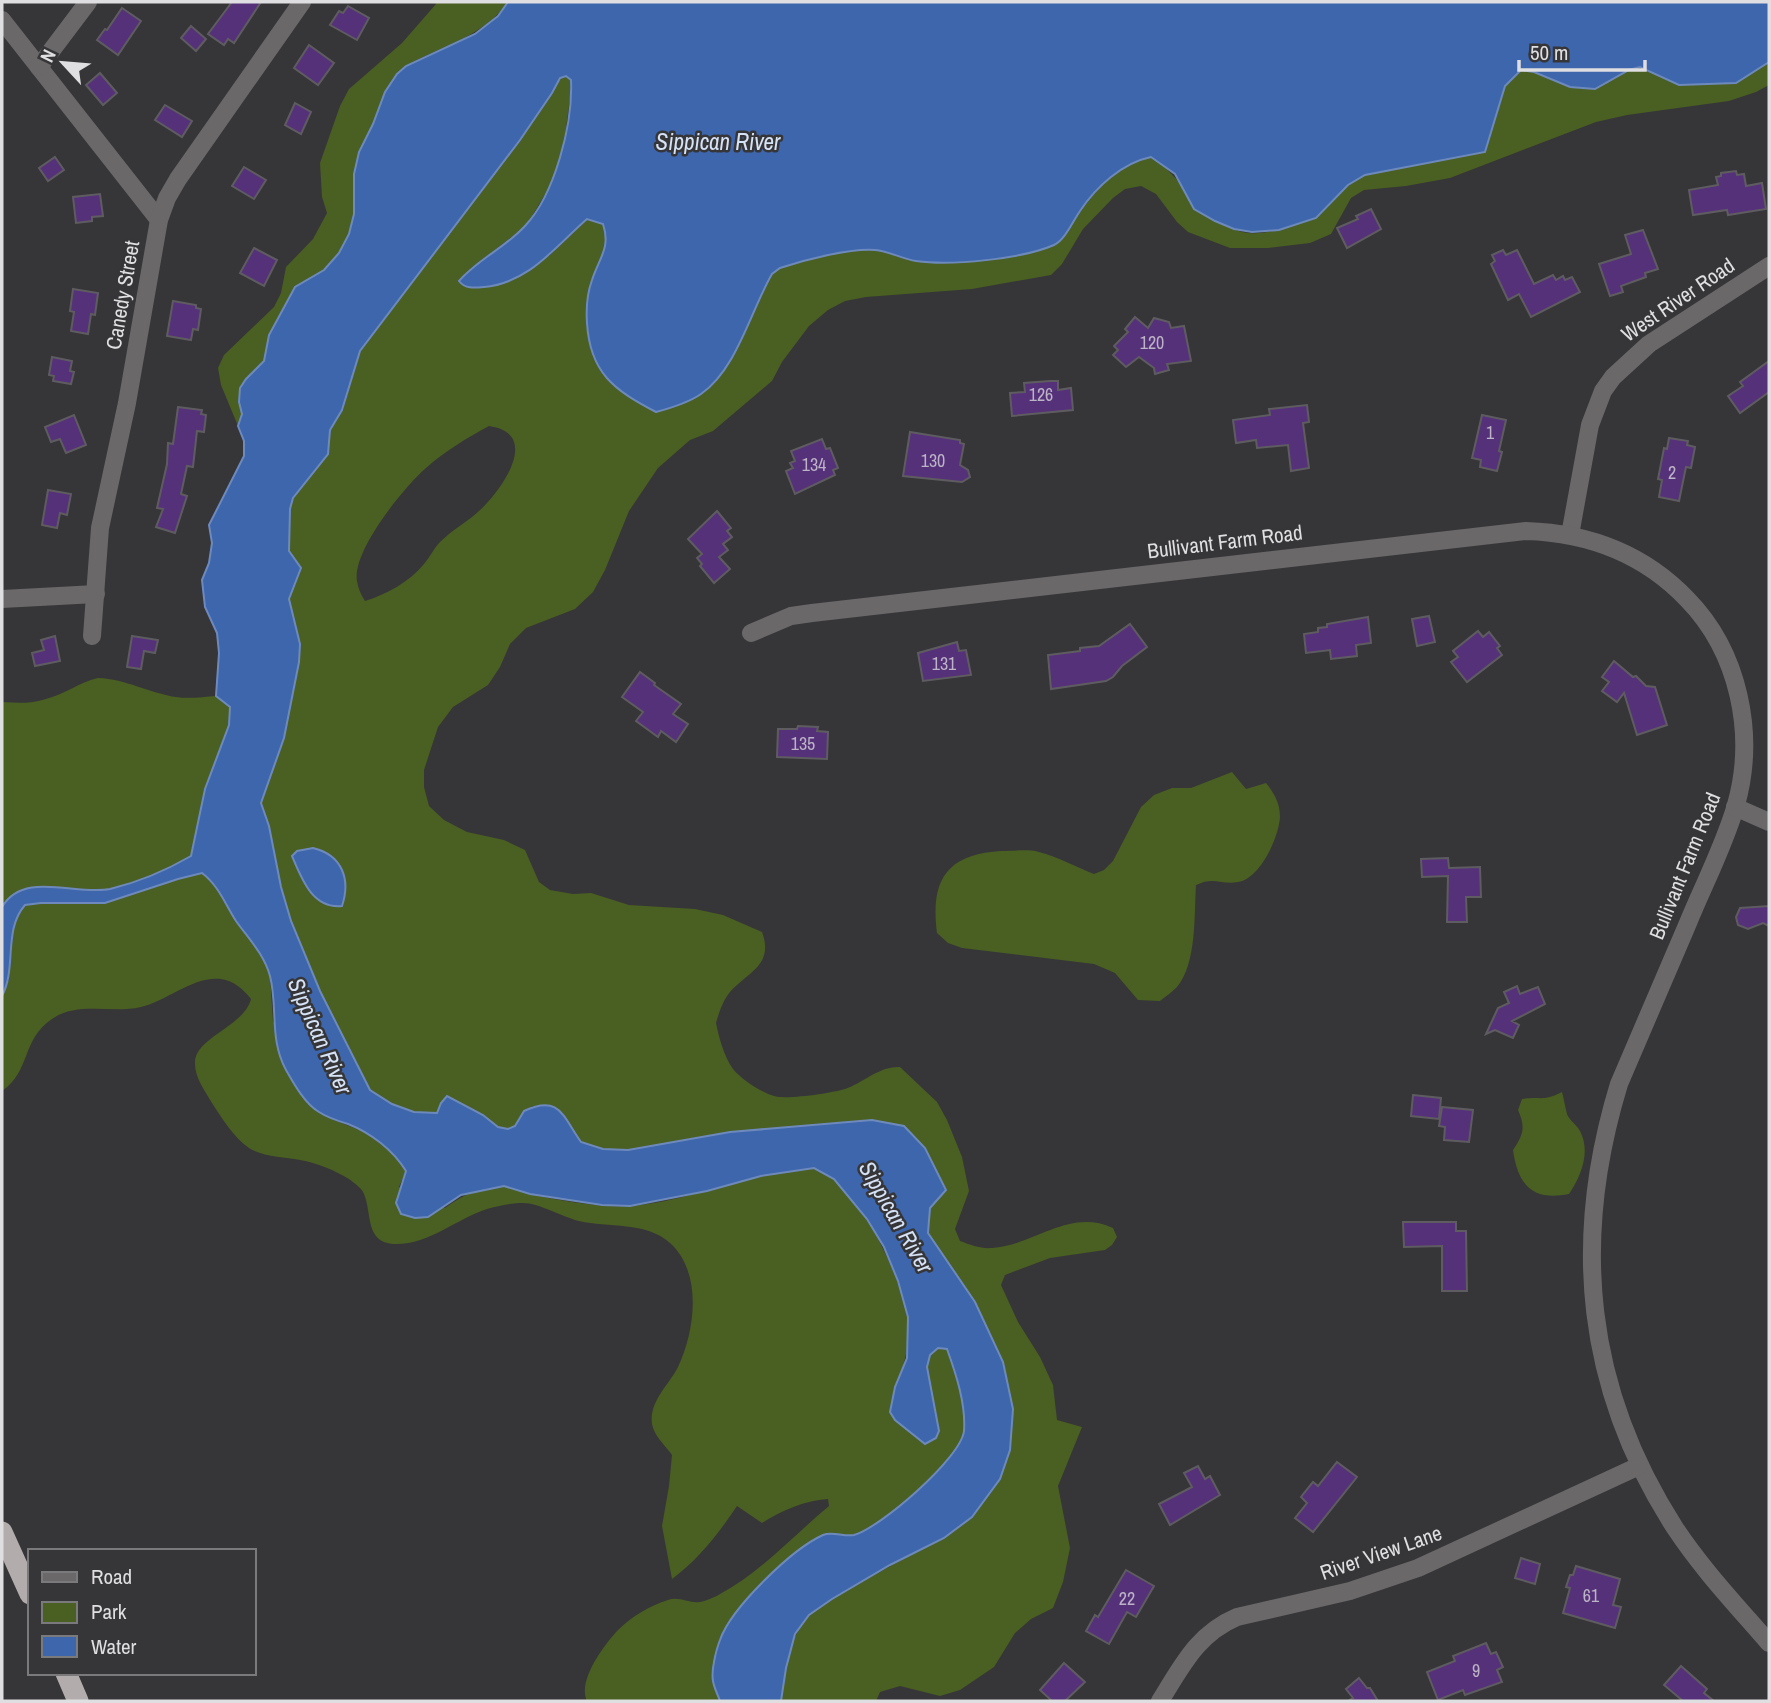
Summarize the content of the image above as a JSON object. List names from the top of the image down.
{
  "streets": {
    "street": [
      "Canedy Street",
      "West River Road",
      "Bullivant Farm Road",
      "River View Lane"
    ]
  },
  "crossings": [
    ["West River Road", "Bullivant Farm Road"],
    ["Bullivant Farm Road", "River View Lane"]
  ],
  "water": ["Sippican River"],
  "house_numbers": [
    "120",
    "126",
    "1",
    "130",
    "134",
    "2",
    "131",
    "135",
    "61",
    "22",
    "9"
  ],
  "legend": ["Road", "Park", "Water"],
  "scale_bar": "50 m",
  "north": "top left"
}
